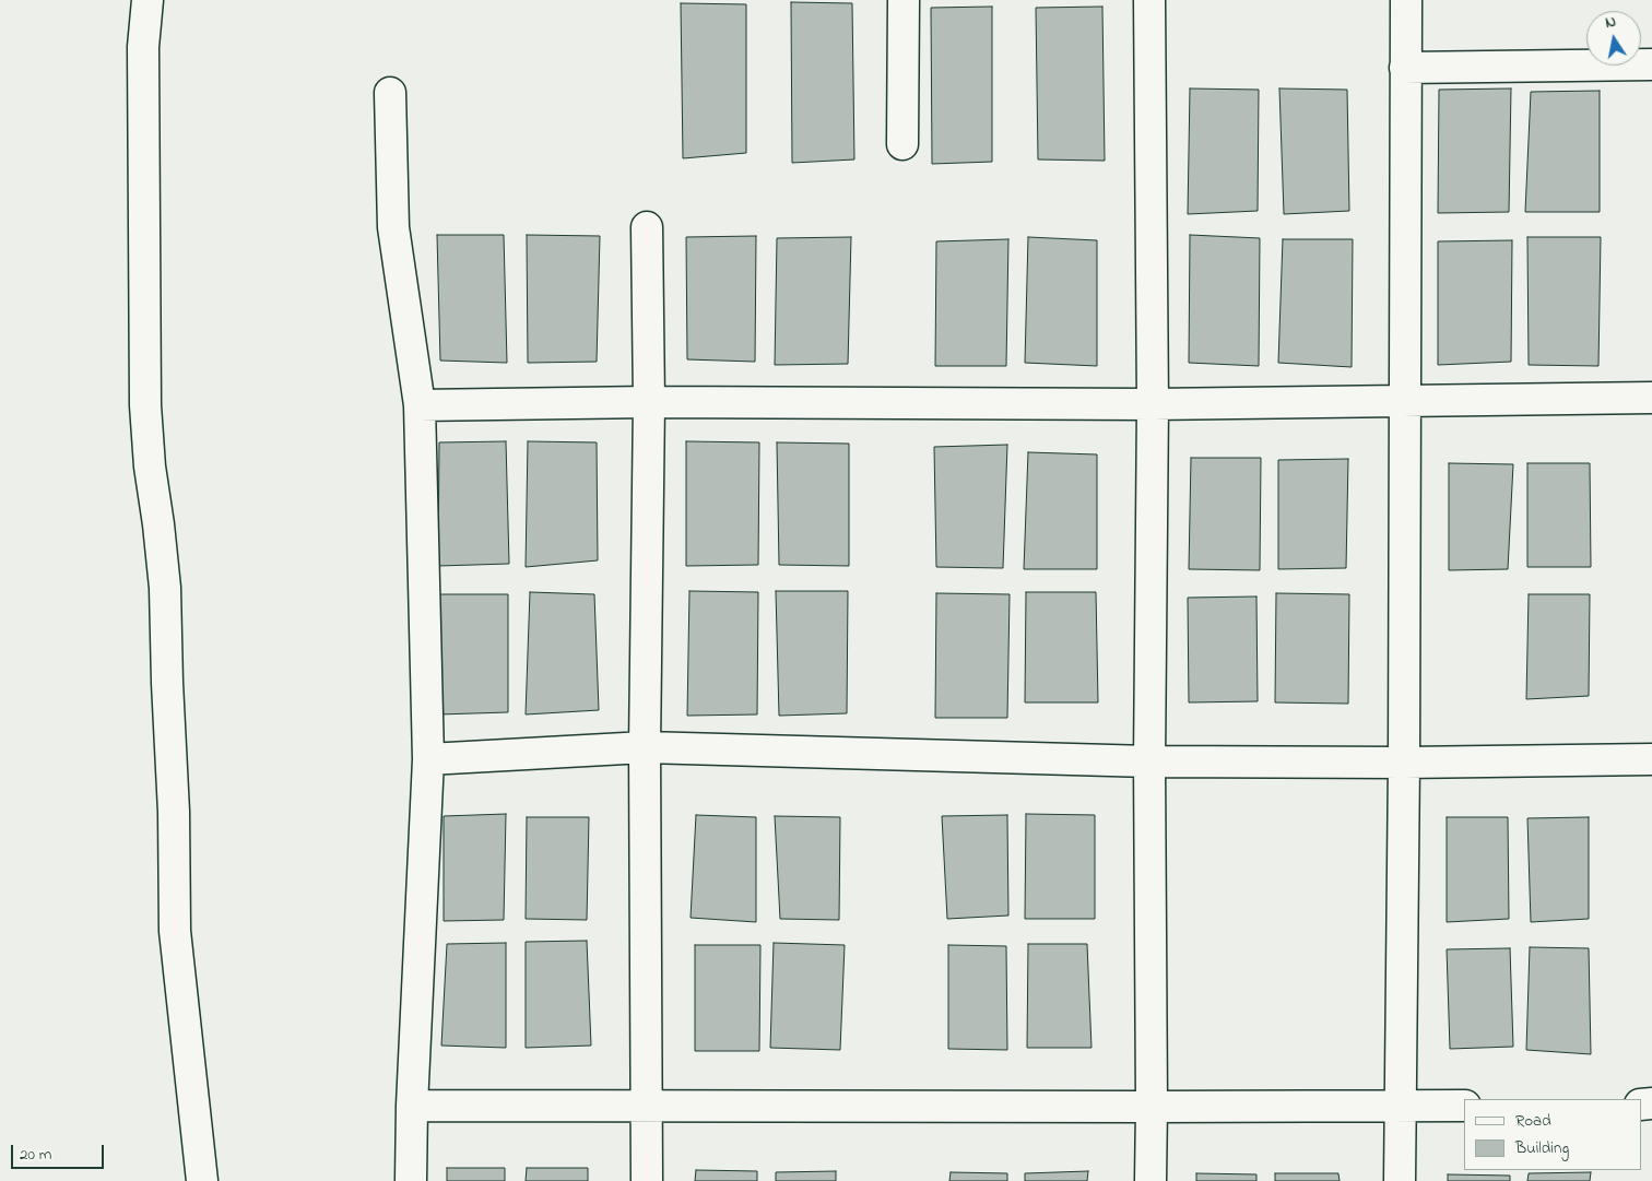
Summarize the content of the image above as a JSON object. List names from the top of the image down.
{
  "legend": ["Road", "Building"],
  "scale_bar": "20 m",
  "north": "top"
}
